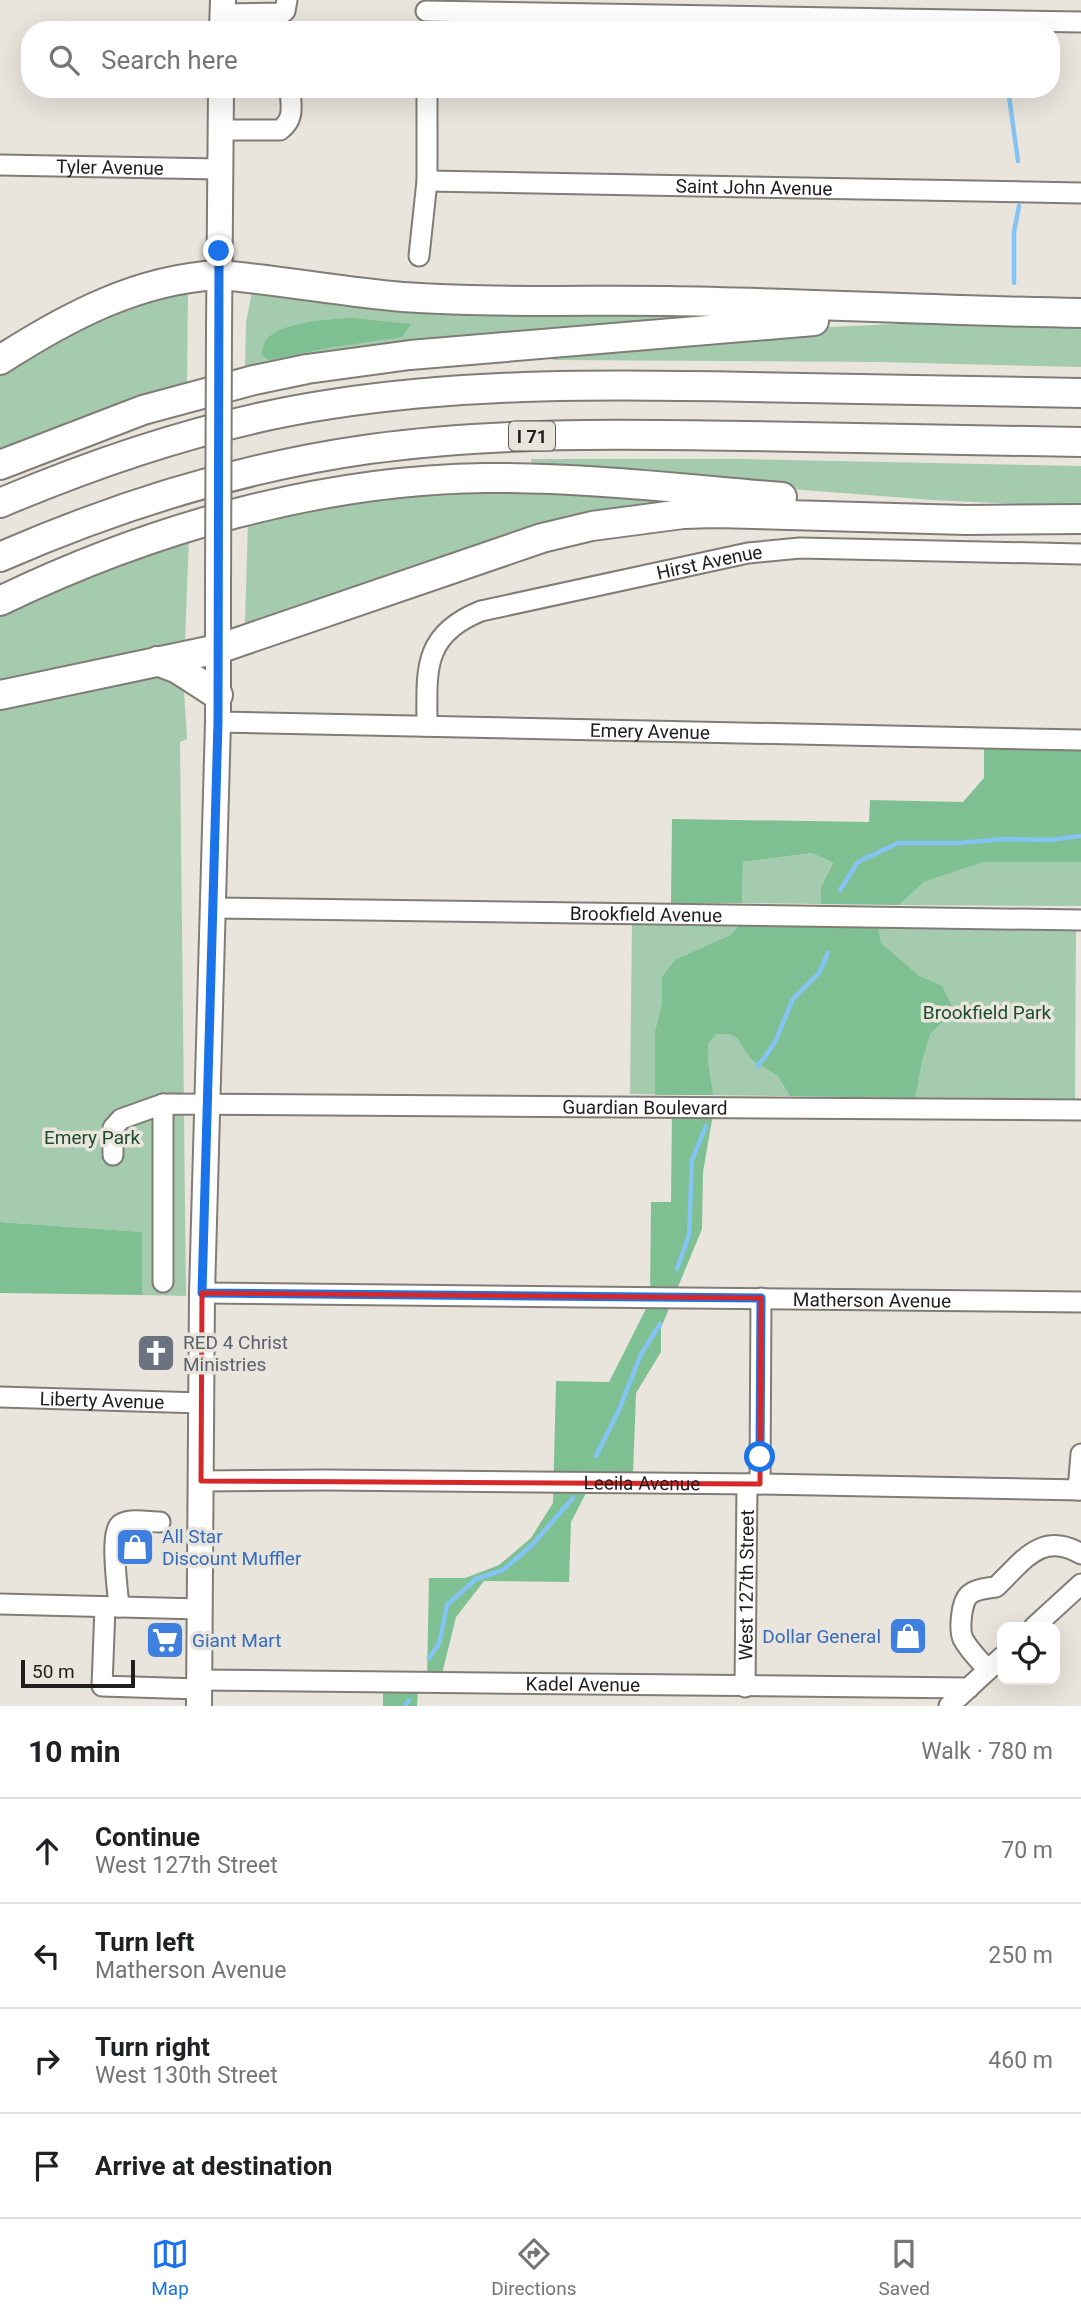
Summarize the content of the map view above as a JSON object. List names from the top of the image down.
{
  "streets": {
    "highway": ["I 71"],
    "street": [
      "Tyler Avenue",
      "Saint John Avenue",
      "Hirst Avenue",
      "Emery Avenue",
      "Brookfield Avenue",
      "Guardian Boulevard",
      "Matherson Avenue",
      "Liberty Avenue",
      "Leeila Avenue",
      "West 127th Street",
      "Kadel Avenue"
    ]
  },
  "crossings": [
    ["Hirst Avenue", "Emery Avenue"],
    ["Matherson Avenue", "West 127th Street"],
    ["Leeila Avenue", "West 127th Street"],
    ["West 127th Street", "Kadel Avenue"]
  ],
  "parks": ["Brookfield Park", "Emery Park"],
  "places": {
    "church": ["RED 4 Christ Ministries"],
    "shop": ["All Star Discount Muffler", "Dollar General"],
    "supermarket": ["Giant Mart"]
  },
  "scale_bar": "50 m",
  "page": {
    "search": "Search here",
    "scale": "50 m",
    "heading": ["10 min", "Walk · 780 m"],
    "list": [
      ["Continue", "West 127th Street", "70 m"],
      ["Turn left", "Matherson Avenue", "250 m"],
      ["Turn right", "West 130th Street", "460 m"],
      "Arrive at destination"
    ],
    "nav": ["Map", "Directions", "Saved"]
  }
}
